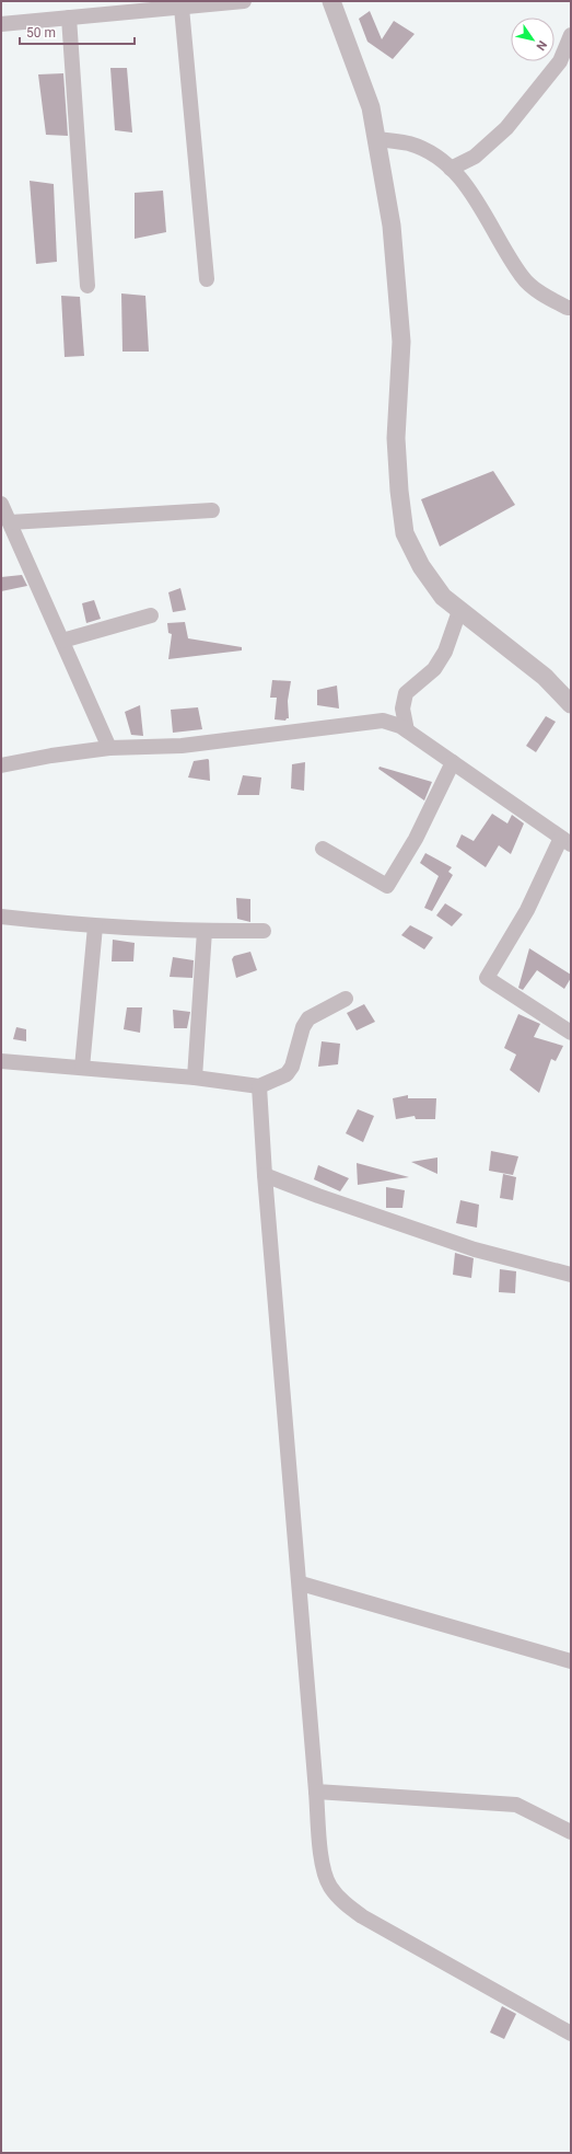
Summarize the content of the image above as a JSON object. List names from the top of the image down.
{
  "scale_bar": "50 m",
  "north": "bottom right"
}
